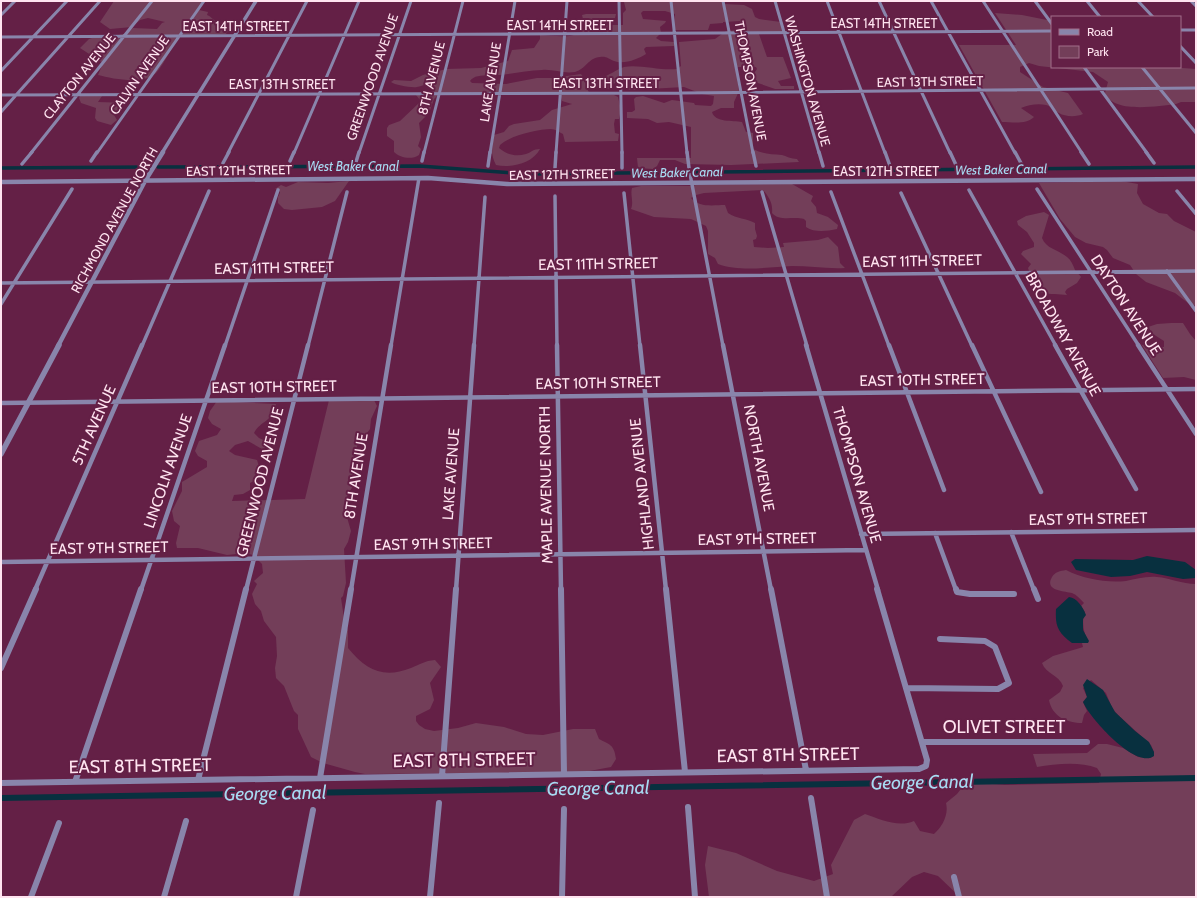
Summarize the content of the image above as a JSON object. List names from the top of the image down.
{
  "streets": {
    "street": [
      "EAST 14TH STREET",
      "CALVIN AVENUE",
      "CLAYTON AVENUE",
      "GREENWOOD AVENUE",
      "8TH AVENUE",
      "THOMPSON AVENUE",
      "WASHINGTON AVENUE",
      "EAST 13TH STREET",
      "LAKE AVENUE",
      "EAST 12TH STREET",
      "RICHMOND AVENUE NORTH",
      "EAST 11TH STREET",
      "DAYTON AVENUE",
      "BROADWAY AVENUE",
      "EAST 10TH STREET",
      "5TH AVENUE",
      "NORTH AVENUE",
      "LINCOLN AVENUE",
      "HIGHLAND AVENUE",
      "MAPLE AVENUE NORTH",
      "EAST 9TH STREET",
      "OLIVET STREET",
      "EAST 8TH STREET"
    ]
  },
  "crossings": [
    ["EAST 14TH STREET", "CALVIN AVENUE"],
    ["EAST 14TH STREET", "CLAYTON AVENUE"],
    ["EAST 14TH STREET", "GREENWOOD AVENUE"],
    ["EAST 14TH STREET", "8TH AVENUE"],
    ["EAST 14TH STREET", "THOMPSON AVENUE"],
    ["EAST 14TH STREET", "WASHINGTON AVENUE"],
    ["EAST 14TH STREET", "LAKE AVENUE"],
    ["EAST 14TH STREET", "RICHMOND AVENUE NORTH"],
    ["CALVIN AVENUE", "EAST 13TH STREET"],
    ["CLAYTON AVENUE", "EAST 13TH STREET"],
    ["GREENWOOD AVENUE", "EAST 13TH STREET"],
    ["GREENWOOD AVENUE", "EAST 11TH STREET"],
    ["GREENWOOD AVENUE", "EAST 10TH STREET"],
    ["GREENWOOD AVENUE", "EAST 9TH STREET"],
    ["GREENWOOD AVENUE", "EAST 8TH STREET"],
    ["8TH AVENUE", "EAST 13TH STREET"],
    ["8TH AVENUE", "EAST 12TH STREET"],
    ["8TH AVENUE", "EAST 11TH STREET"],
    ["8TH AVENUE", "EAST 10TH STREET"],
    ["8TH AVENUE", "EAST 9TH STREET"],
    ["8TH AVENUE", "EAST 8TH STREET"],
    ["THOMPSON AVENUE", "EAST 13TH STREET"],
    ["THOMPSON AVENUE", "EAST 11TH STREET"],
    ["THOMPSON AVENUE", "EAST 10TH STREET"],
    ["THOMPSON AVENUE", "EAST 9TH STREET"],
    ["THOMPSON AVENUE", "OLIVET STREET"],
    ["THOMPSON AVENUE", "EAST 8TH STREET"],
    ["WASHINGTON AVENUE", "EAST 13TH STREET"],
    ["EAST 13TH STREET", "LAKE AVENUE"],
    ["EAST 13TH STREET", "RICHMOND AVENUE NORTH"],
    ["LAKE AVENUE", "EAST 11TH STREET"],
    ["LAKE AVENUE", "EAST 10TH STREET"],
    ["LAKE AVENUE", "EAST 9TH STREET"],
    ["LAKE AVENUE", "EAST 8TH STREET"],
    ["EAST 12TH STREET", "RICHMOND AVENUE NORTH"],
    ["EAST 12TH STREET", "NORTH AVENUE"],
    ["RICHMOND AVENUE NORTH", "EAST 11TH STREET"],
    ["RICHMOND AVENUE NORTH", "EAST 10TH STREET"],
    ["EAST 11TH STREET", "DAYTON AVENUE"],
    ["EAST 11TH STREET", "BROADWAY AVENUE"],
    ["EAST 11TH STREET", "5TH AVENUE"],
    ["EAST 11TH STREET", "NORTH AVENUE"],
    ["EAST 11TH STREET", "LINCOLN AVENUE"],
    ["EAST 11TH STREET", "HIGHLAND AVENUE"],
    ["EAST 11TH STREET", "MAPLE AVENUE NORTH"],
    ["DAYTON AVENUE", "EAST 10TH STREET"],
    ["BROADWAY AVENUE", "EAST 10TH STREET"],
    ["EAST 10TH STREET", "5TH AVENUE"],
    ["EAST 10TH STREET", "NORTH AVENUE"],
    ["EAST 10TH STREET", "LINCOLN AVENUE"],
    ["EAST 10TH STREET", "HIGHLAND AVENUE"],
    ["EAST 10TH STREET", "MAPLE AVENUE NORTH"],
    ["5TH AVENUE", "EAST 9TH STREET"],
    ["NORTH AVENUE", "EAST 9TH STREET"],
    ["NORTH AVENUE", "EAST 8TH STREET"],
    ["LINCOLN AVENUE", "EAST 9TH STREET"],
    ["LINCOLN AVENUE", "EAST 8TH STREET"],
    ["HIGHLAND AVENUE", "EAST 9TH STREET"],
    ["HIGHLAND AVENUE", "EAST 8TH STREET"],
    ["MAPLE AVENUE NORTH", "EAST 9TH STREET"],
    ["MAPLE AVENUE NORTH", "EAST 8TH STREET"]
  ],
  "water": ["West Baker Canal", "George Canal"],
  "legend": ["Road", "Park"]
}
